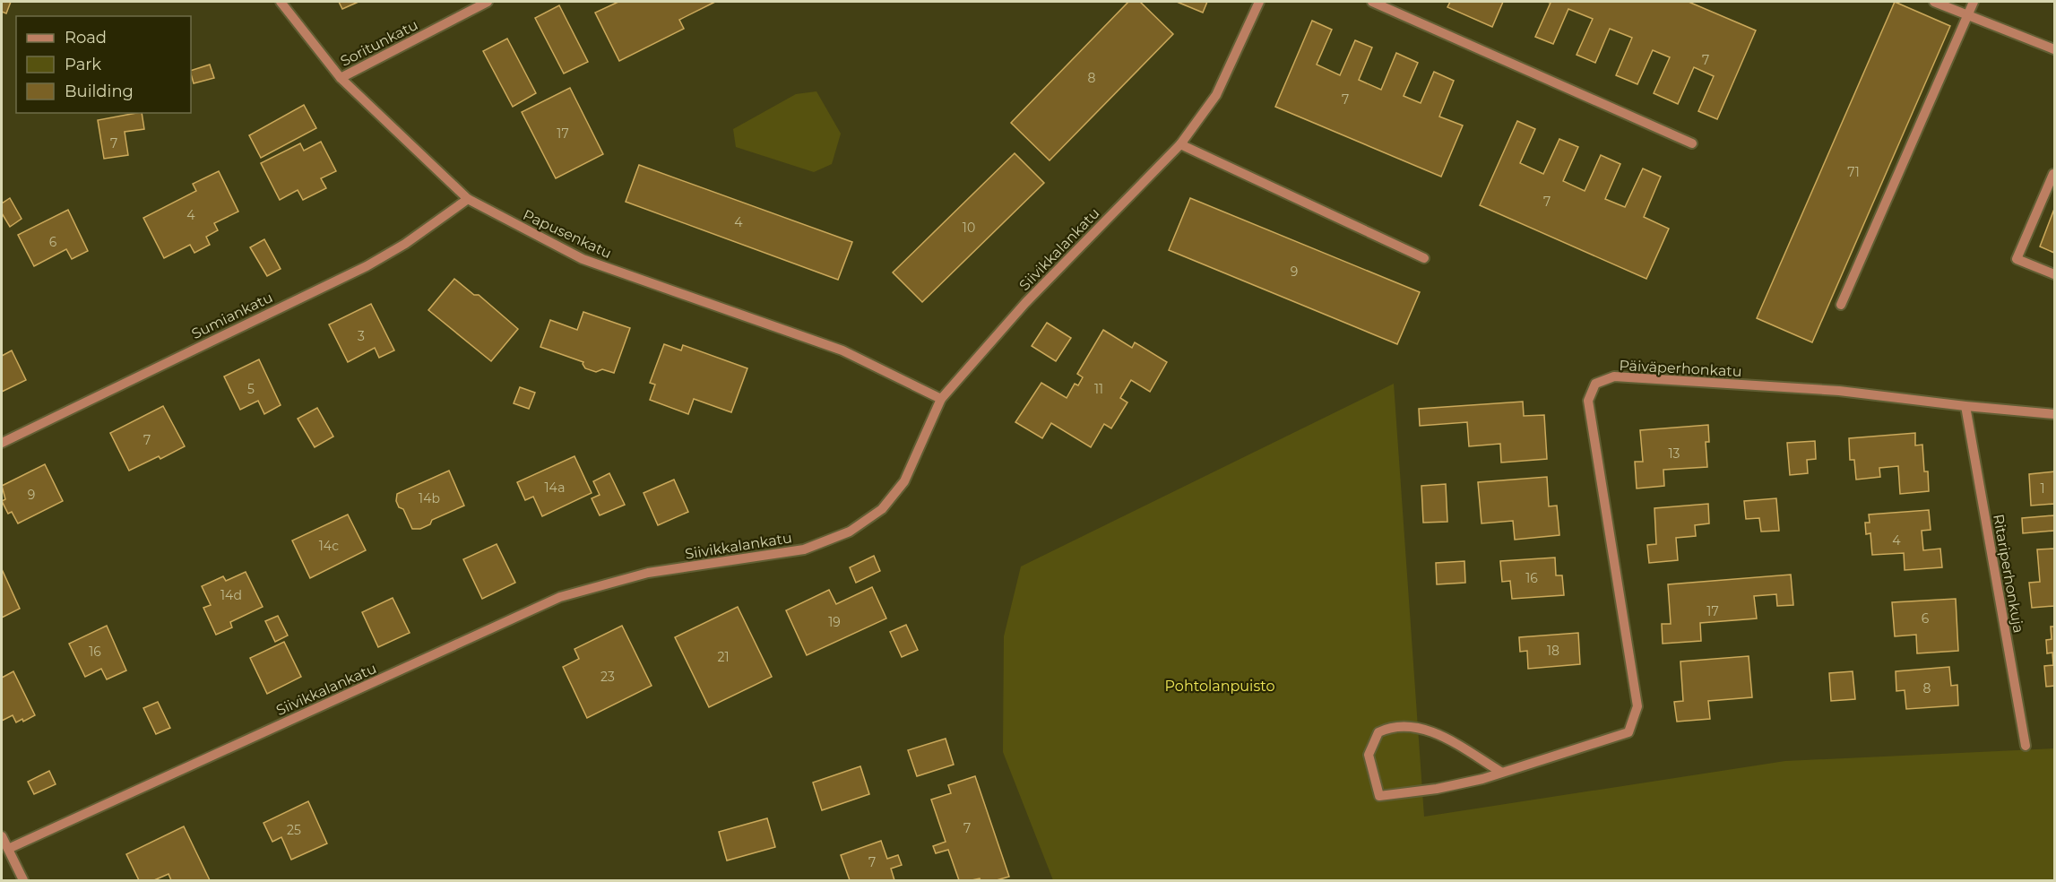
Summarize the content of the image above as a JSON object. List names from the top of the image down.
{
  "streets": {
    "street": [
      "Soritunkatu",
      "Papusenkatu",
      "Siivikkalankatu",
      "Sumiankatu",
      "Päiväperhonkatu",
      "Ritariperhonkuja"
    ]
  },
  "crossings": [
    ["Soritunkatu", "Papusenkatu"],
    ["Papusenkatu", "Siivikkalankatu"],
    ["Papusenkatu", "Sumiankatu"],
    ["Päiväperhonkatu", "Ritariperhonkuja"]
  ],
  "parks": ["Pohtolanpuisto"],
  "house_numbers": [
    "7",
    "8",
    "7",
    "17",
    "7",
    "71",
    "7",
    "4",
    "4",
    "10",
    "6",
    "9",
    "3",
    "5",
    "11",
    "7",
    "13",
    "14a",
    "1",
    "9",
    "14b",
    "4",
    "14c",
    "16",
    "14d",
    "17",
    "6",
    "19",
    "18",
    "16",
    "21",
    "23",
    "8",
    "7",
    "25",
    "7"
  ],
  "legend": ["Road", "Park", "Building"]
}
